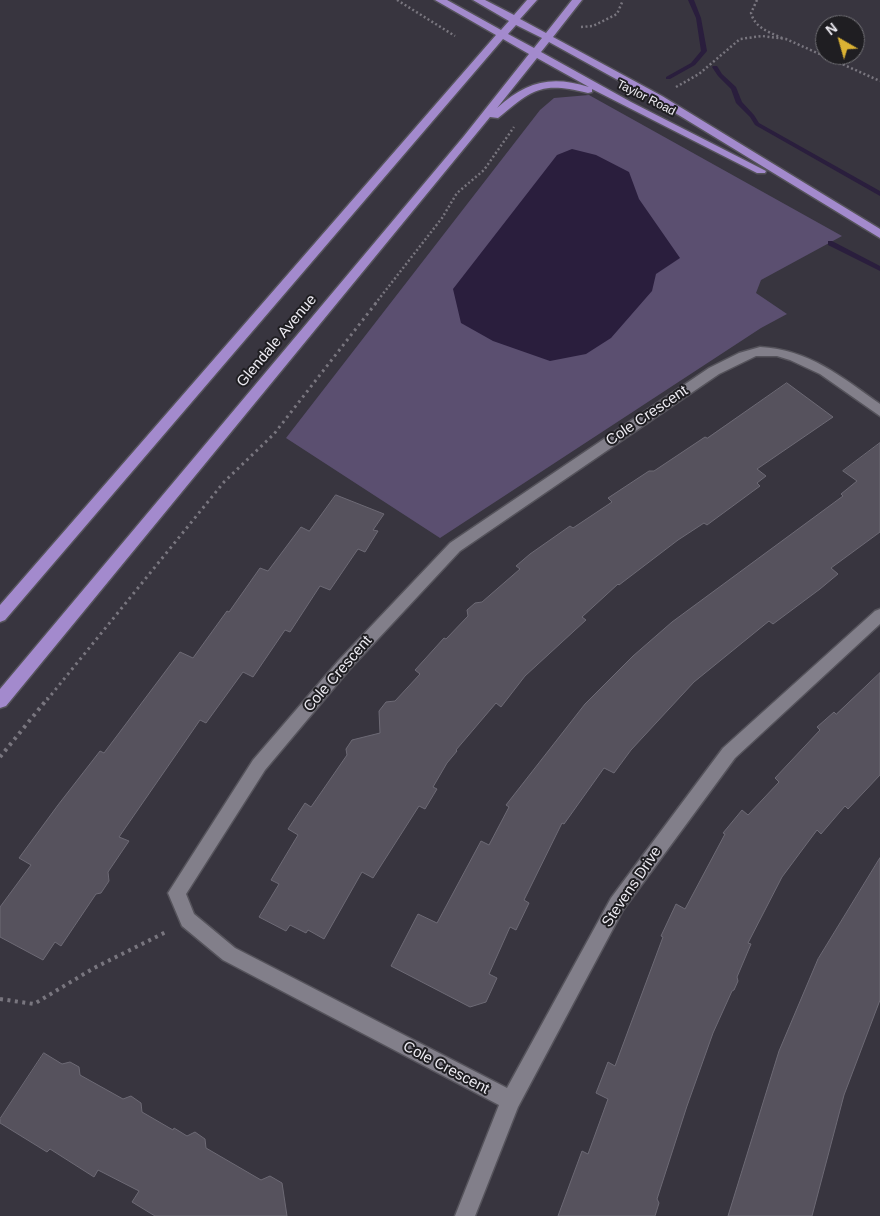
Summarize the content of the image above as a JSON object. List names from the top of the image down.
{
  "streets": {
    "main road": ["Taylor Road", "Glendale Avenue"],
    "street": ["Cole Crescent", "Stevens Drive"]
  },
  "crossings": [
    ["Taylor Road", "Glendale Avenue"],
    ["Cole Crescent", "Stevens Drive"]
  ],
  "north": "top left"
}
